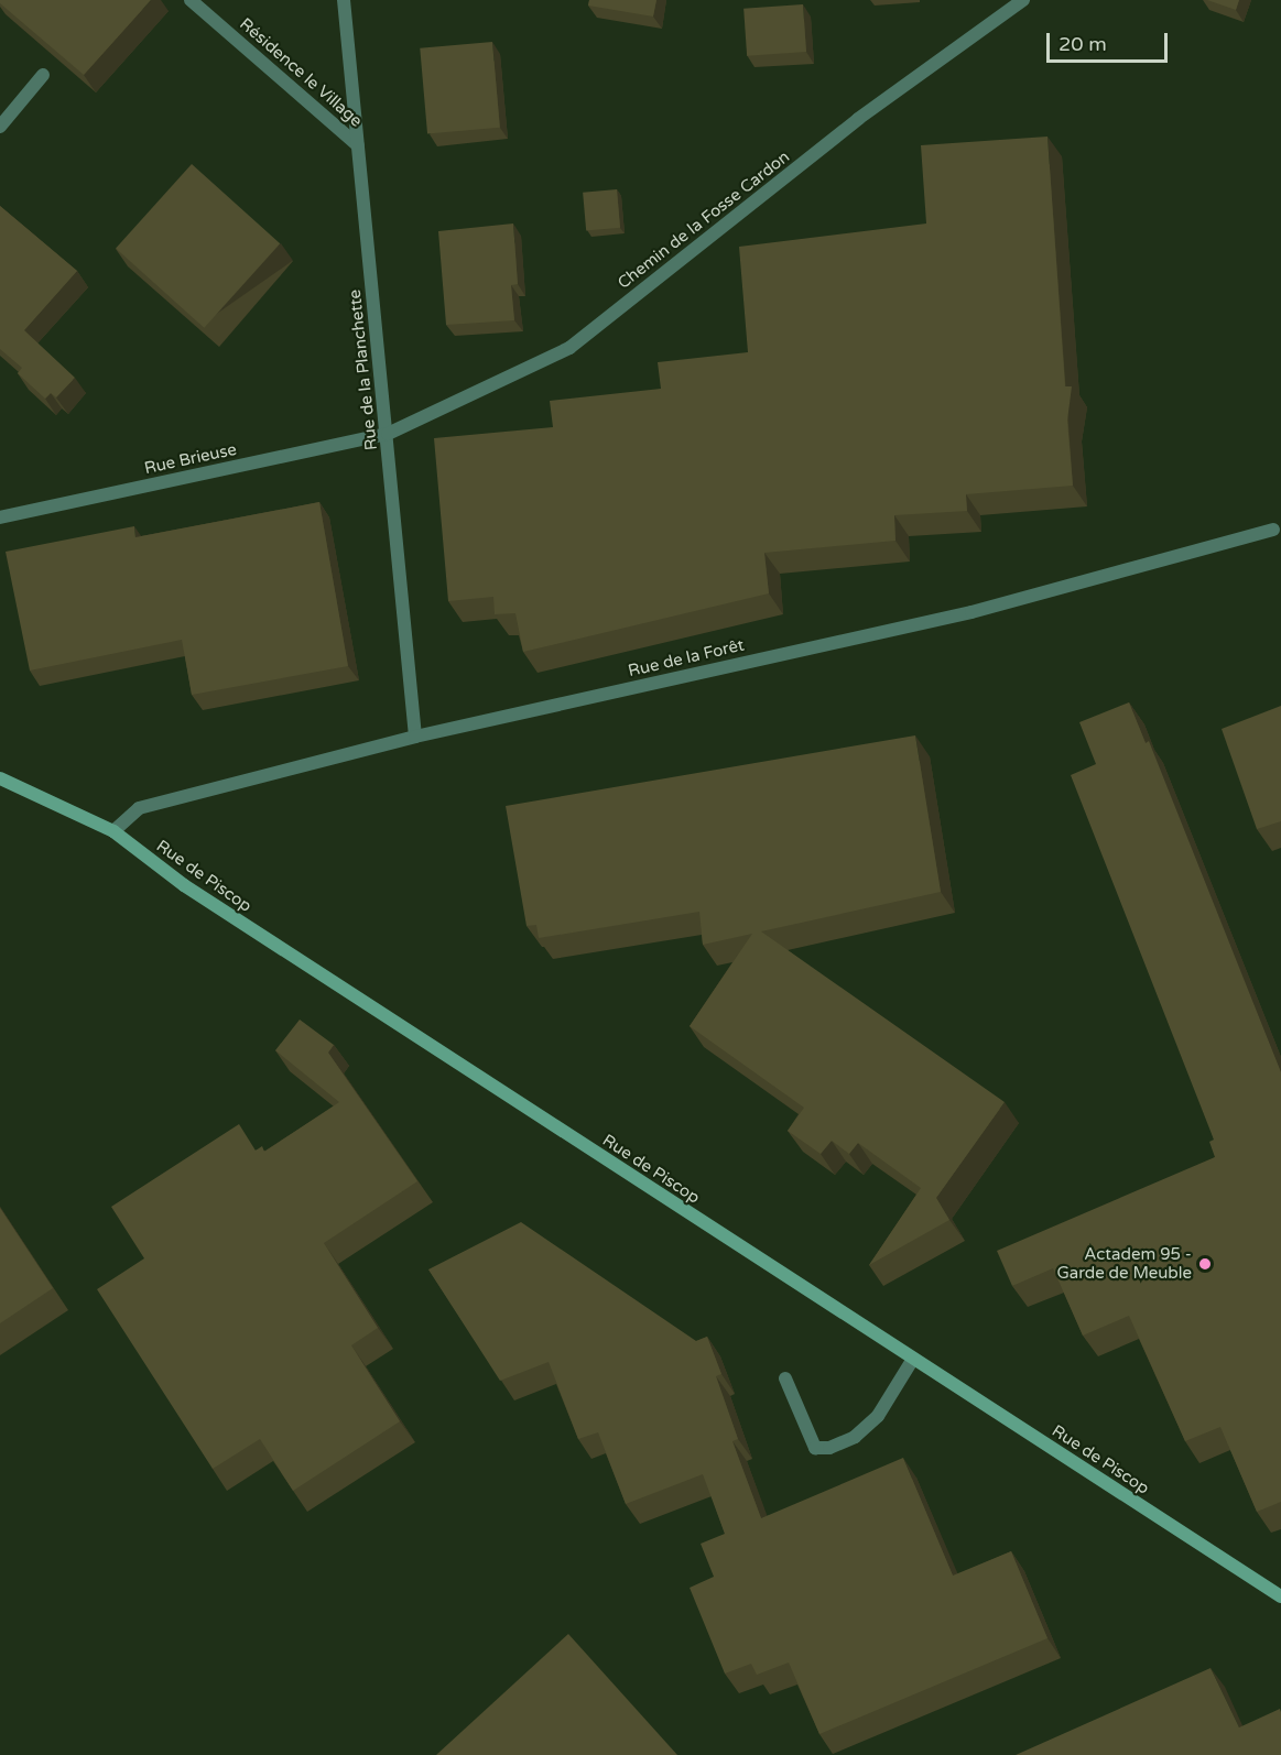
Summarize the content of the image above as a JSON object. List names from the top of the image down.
{
  "streets": {
    "street": [
      "Résidence le Village",
      "Chemin de la Fosse Cardon",
      "Rue de la Planchette",
      "Rue Brieuse",
      "Rue de la Forêt",
      "Rue de Piscop"
    ]
  },
  "crossings": [
    ["Résidence le Village", "Rue de la Planchette"],
    ["Chemin de la Fosse Cardon", "Rue de la Planchette"],
    ["Chemin de la Fosse Cardon", "Rue Brieuse"],
    ["Rue de la Planchette", "Rue Brieuse"],
    ["Rue de la Planchette", "Rue de la Forêt"],
    ["Rue de la Forêt", "Rue de Piscop"]
  ],
  "places": ["Actadem 95 - Garde de Meuble"],
  "scale_bar": "20 m"
}
